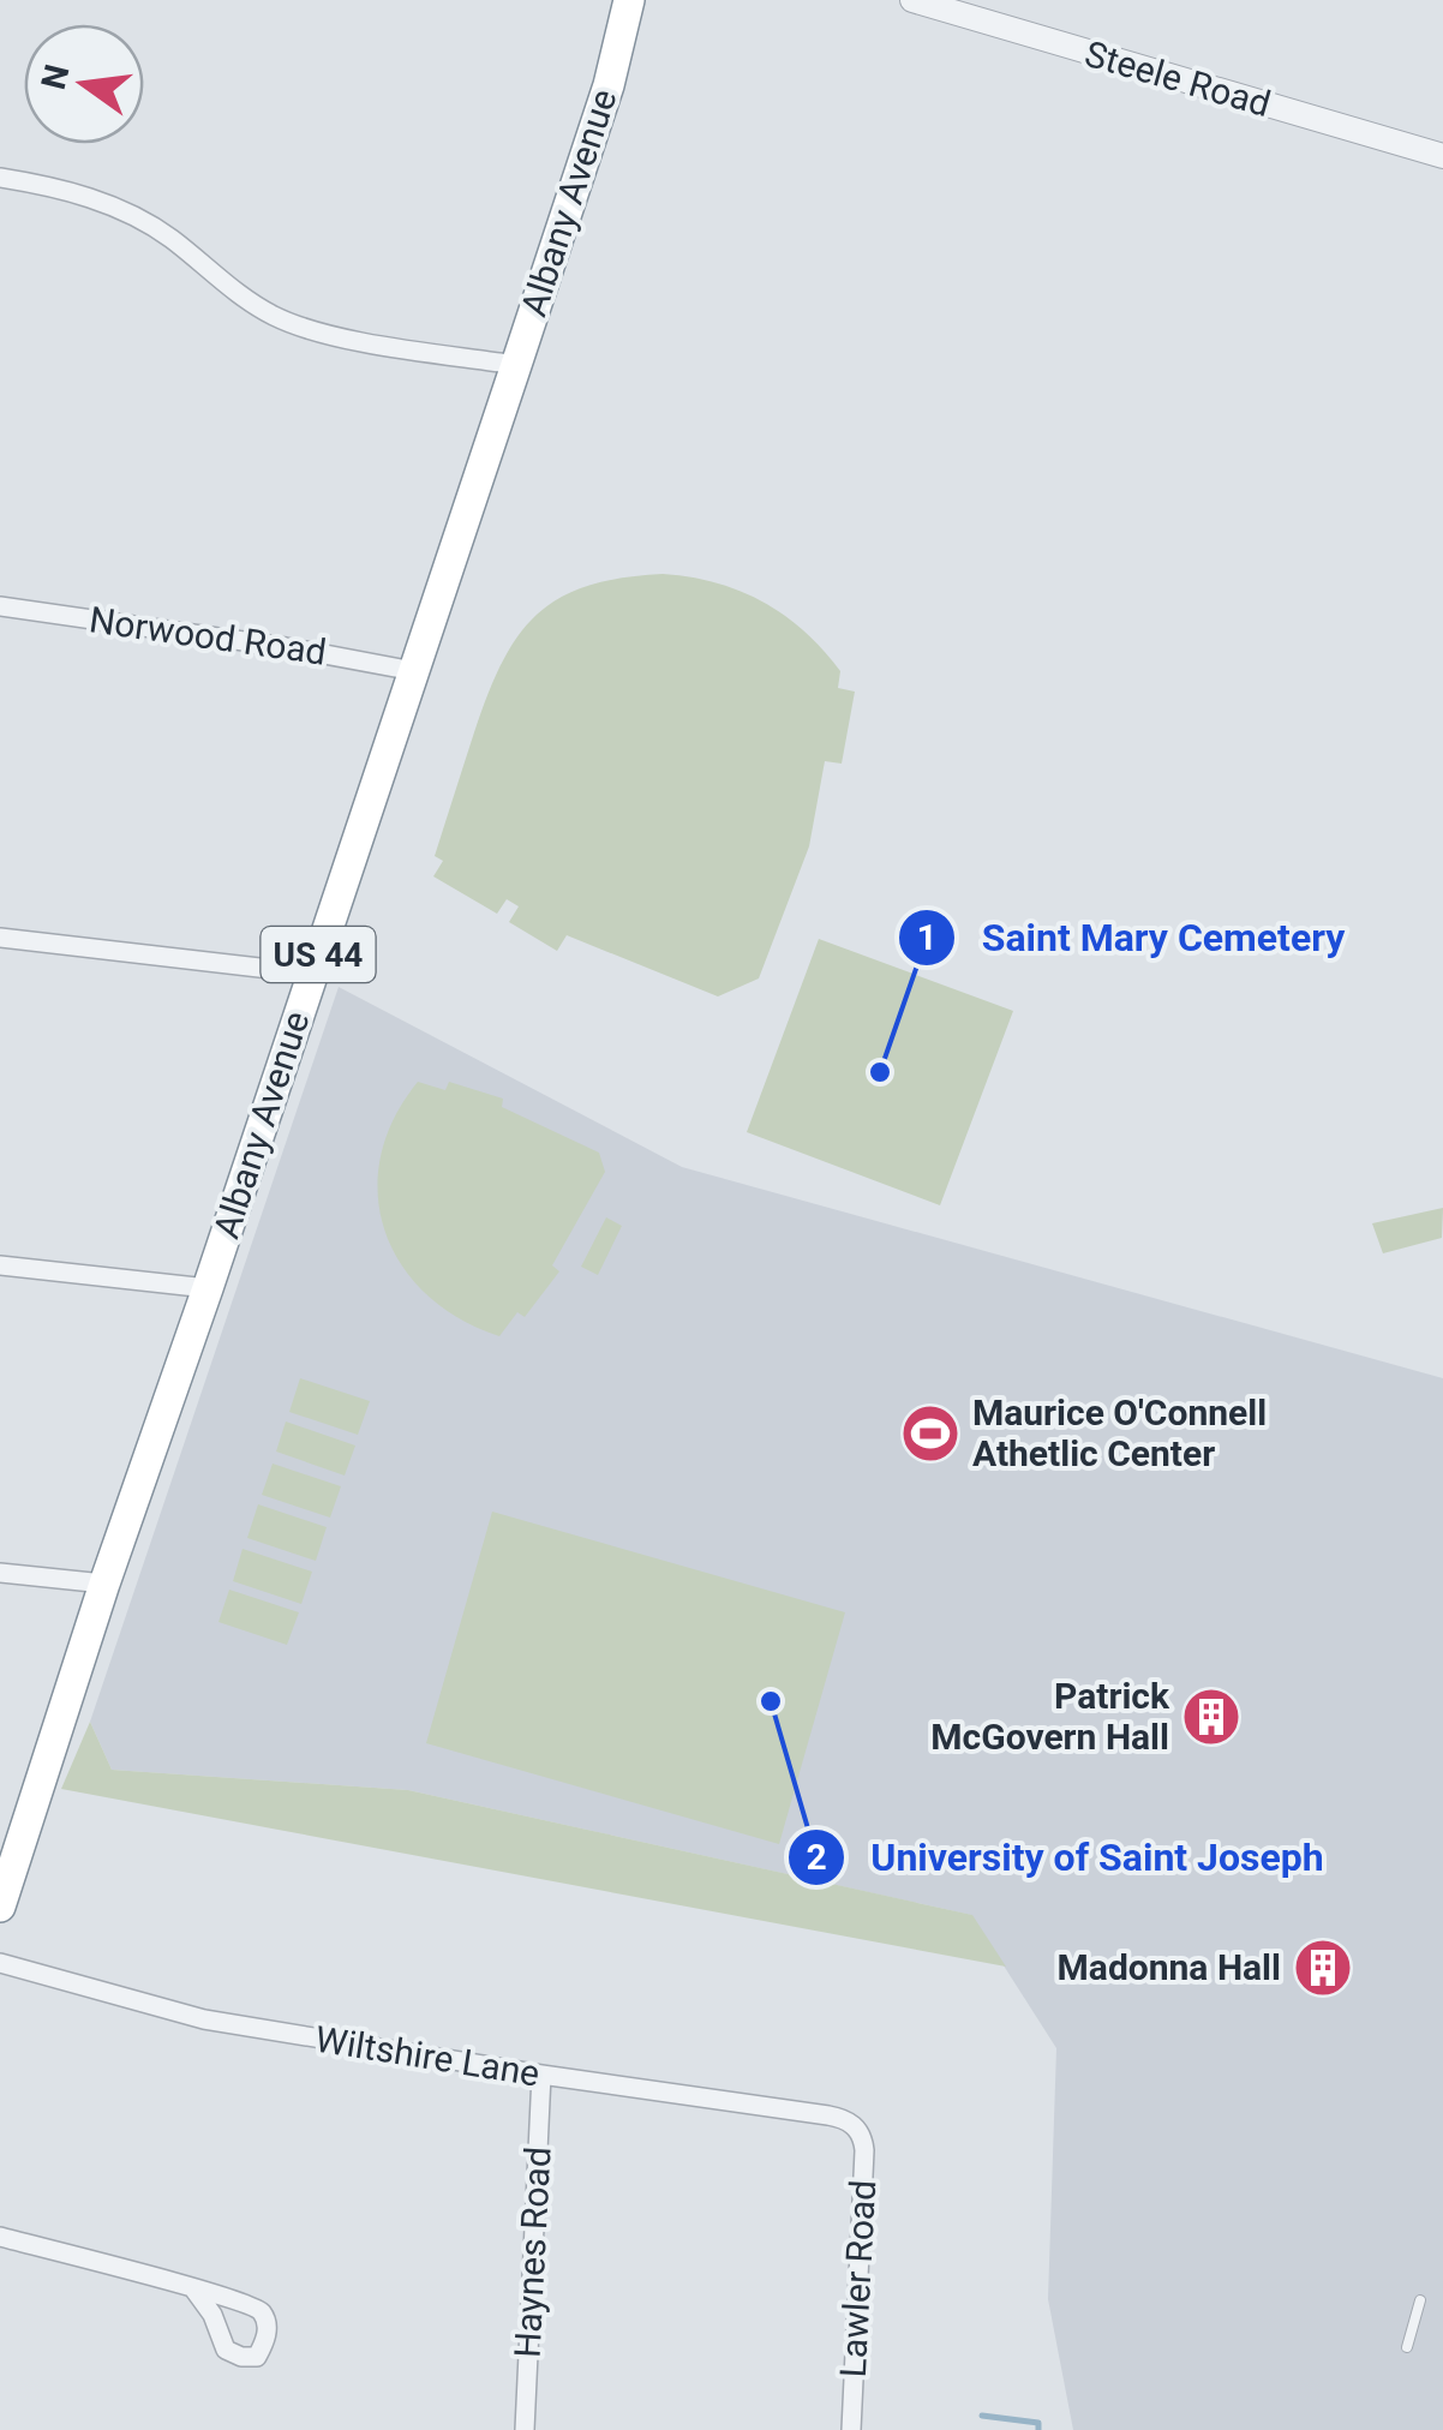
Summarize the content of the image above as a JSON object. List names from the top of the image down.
{
  "streets": {
    "highway": ["Albany Avenue", "US 44"],
    "street": [
      "Steele Road",
      "Norwood Road",
      "Wiltshire Lane",
      "Haynes Road",
      "Lawler Road"
    ]
  },
  "crossings": [
    ["Albany Avenue", "Norwood Road"],
    ["Wiltshire Lane", "Haynes Road"],
    ["Wiltshire Lane", "Lawler Road"]
  ],
  "places": {
    "other": ["Saint Mary Cemetery", "University of Saint Joseph"],
    "sports": ["Maurice O'Connell Athetlic Center"],
    "building": ["Patrick McGovern Hall", "Madonna Hall"]
  },
  "north": "left"
}
